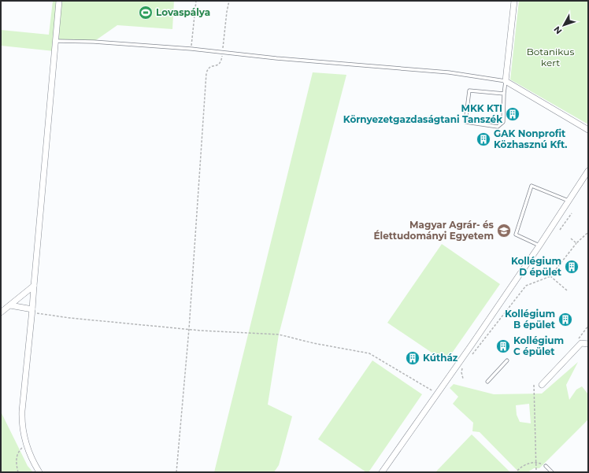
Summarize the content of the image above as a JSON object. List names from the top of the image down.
{
  "parks": ["Botanikus kert"],
  "places": {
    "sports": ["Lovaspálya"],
    "building": [
      "MKK KTI Környezetgazdaságtani Tanszék",
      "GAK Nonprofit Közhasznú Kft.",
      "Kollégium D épület",
      "Kollégium B épület",
      "Kollégium C épület",
      "Kútház"
    ],
    "school or university": ["Magyar Agrár- és Élettudományi Egyetem"]
  },
  "north": "bottom left"
}
